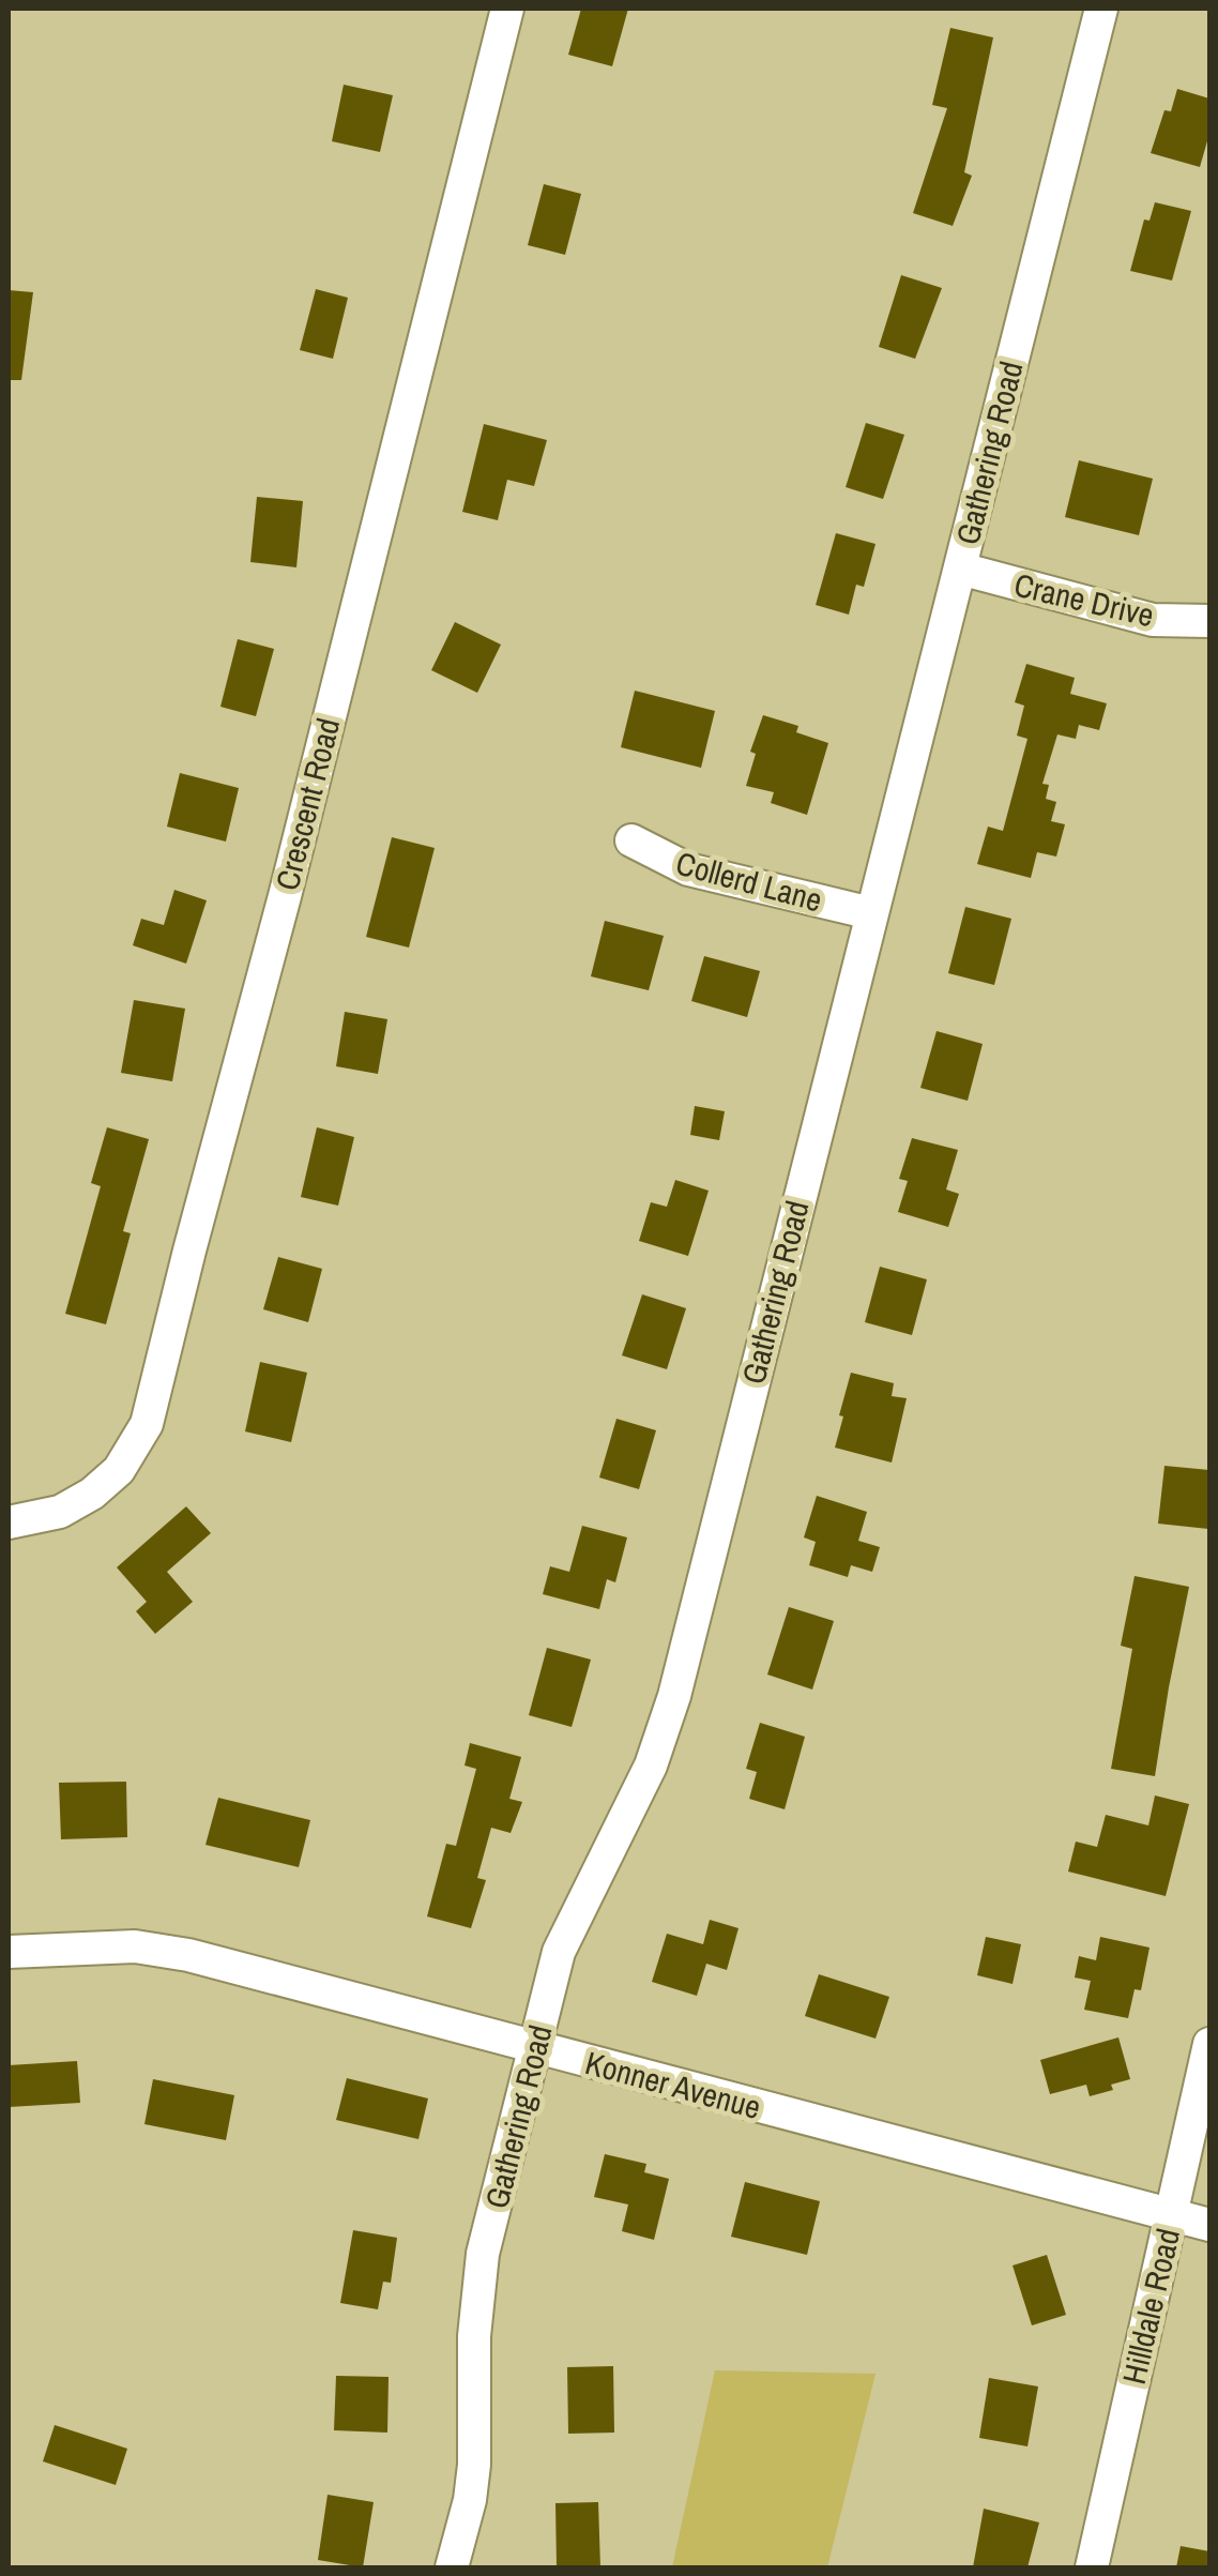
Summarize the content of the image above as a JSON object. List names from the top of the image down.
{
  "streets": {
    "street": [
      "Gathering Road",
      "Crane Drive",
      "Crescent Road",
      "Collerd Lane",
      "Konner Avenue",
      "Hilldale Road"
    ]
  },
  "crossings": [
    ["Gathering Road", "Crane Drive"],
    ["Gathering Road", "Collerd Lane"],
    ["Gathering Road", "Konner Avenue"],
    ["Konner Avenue", "Hilldale Road"]
  ]
}
